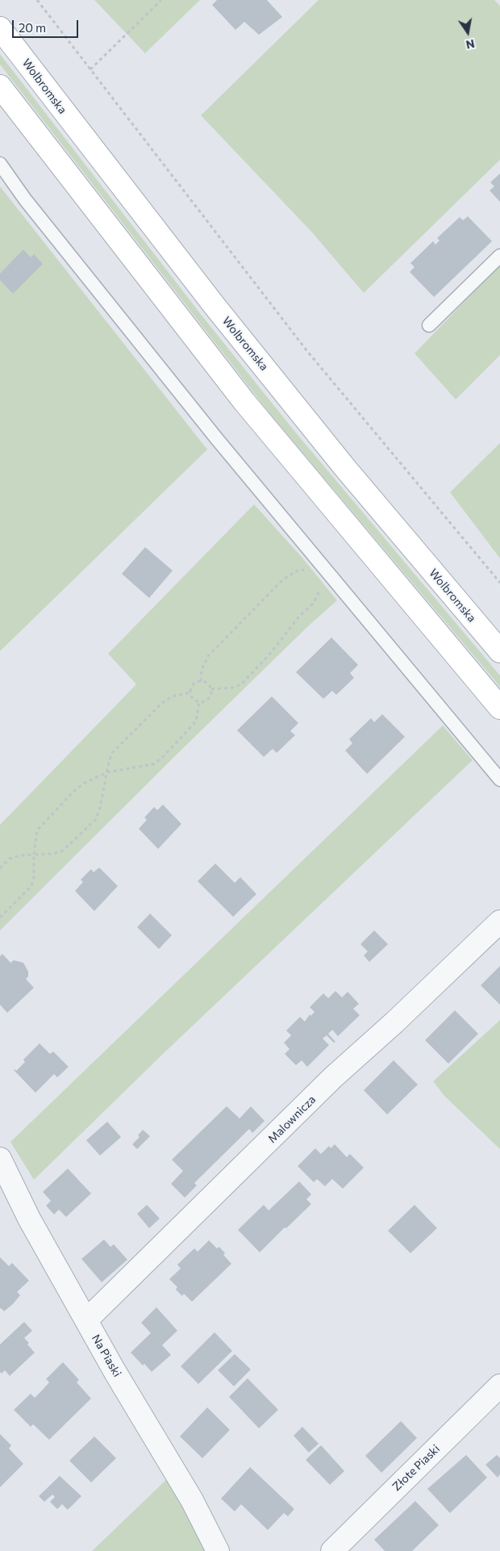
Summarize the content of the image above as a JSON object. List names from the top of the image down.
{
  "streets": {
    "main road": ["Wolbromska"],
    "street": ["Malownicza", "Na Piaski", "Złote Piaski"]
  },
  "crossings": [
    ["Malownicza", "Na Piaski"]
  ],
  "scale_bar": "20 m",
  "north": "bottom"
}
